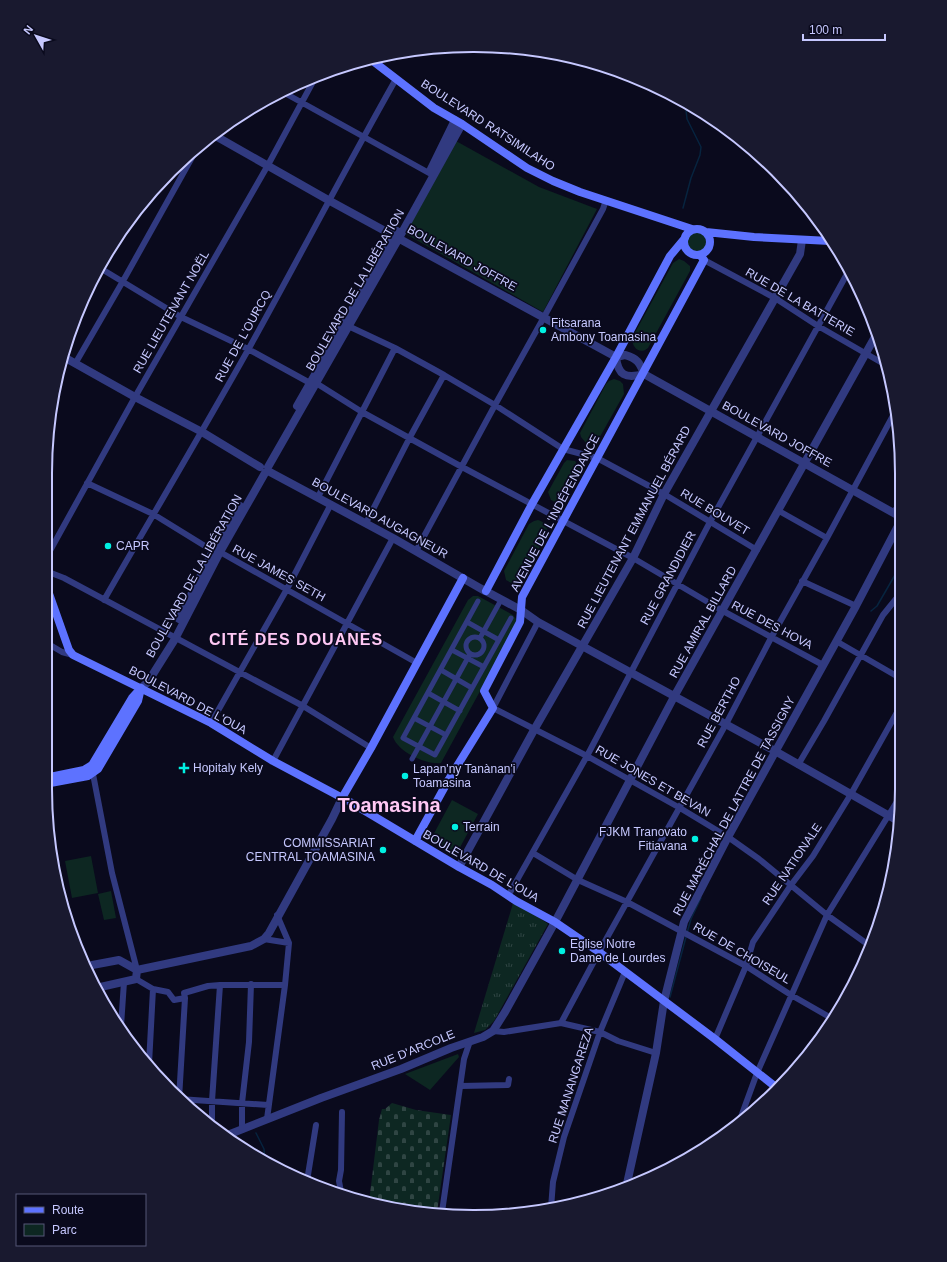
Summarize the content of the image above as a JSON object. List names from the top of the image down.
{
  "streets": {
    "main road": [
      "BOULEVARD RATSIMILAHO",
      "BOULEVARD DE LA LIBÉRATION",
      "AVENUE DE L'INDÉPENDANCE",
      "BOULEVARD DE L'OUA"
    ],
    "street": [
      "BOULEVARD JOFFRE",
      "RUE DE LA BATTERIE",
      "RUE LIEUTENANT NOËL",
      "RUE DE L'OURCQ",
      "RUE BOUVET",
      "BOULEVARD AUGAGNEUR",
      "RUE LIEUTENANT EMMANUEL BÉRARD",
      "RUE JAMES SETH",
      "RUE GRANDIDIER",
      "RUE AMIRAL BILLARD",
      "RUE DES HOVA",
      "RUE BERTHO",
      "RUE JONES ET BEVAN",
      "RUE MARÉCHAL DE LATTRE DE TASSIGNY",
      "RUE NATIONALE",
      "RUE DE CHOISEUL",
      "RUE D'ARCOLE",
      "RUE MANANGAREZA"
    ]
  },
  "crossings": [
    ["BOULEVARD RATSIMILAHO", "BOULEVARD DE LA LIBÉRATION"],
    ["BOULEVARD RATSIMILAHO", "RUE DE LA BATTERIE"],
    ["BOULEVARD RATSIMILAHO", "RUE DE L'OURCQ"],
    ["BOULEVARD RATSIMILAHO", "AVENUE DE L'INDÉPENDANCE"],
    ["BOULEVARD JOFFRE", "BOULEVARD DE LA LIBÉRATION"],
    ["BOULEVARD JOFFRE", "RUE LIEUTENANT NOËL"],
    ["BOULEVARD JOFFRE", "RUE DE L'OURCQ"],
    ["BOULEVARD JOFFRE", "AVENUE DE L'INDÉPENDANCE"],
    ["BOULEVARD JOFFRE", "RUE LIEUTENANT EMMANUEL BÉRARD"],
    ["BOULEVARD JOFFRE", "RUE GRANDIDIER"],
    ["BOULEVARD JOFFRE", "RUE AMIRAL BILLARD"],
    ["BOULEVARD JOFFRE", "RUE BERTHO"],
    ["BOULEVARD DE LA LIBÉRATION", "RUE BOUVET"],
    ["BOULEVARD DE LA LIBÉRATION", "BOULEVARD AUGAGNEUR"],
    ["BOULEVARD DE LA LIBÉRATION", "RUE JAMES SETH"],
    ["BOULEVARD DE LA LIBÉRATION", "RUE DES HOVA"],
    ["BOULEVARD DE LA LIBÉRATION", "BOULEVARD DE L'OUA"],
    ["RUE DE LA BATTERIE", "AVENUE DE L'INDÉPENDANCE"],
    ["RUE DE LA BATTERIE", "RUE LIEUTENANT EMMANUEL BÉRARD"],
    ["RUE DE LA BATTERIE", "RUE GRANDIDIER"],
    ["RUE DE LA BATTERIE", "RUE AMIRAL BILLARD"],
    ["RUE LIEUTENANT NOËL", "BOULEVARD AUGAGNEUR"],
    ["RUE LIEUTENANT NOËL", "RUE JAMES SETH"],
    ["RUE LIEUTENANT NOËL", "RUE DES HOVA"],
    ["RUE DE L'OURCQ", "BOULEVARD AUGAGNEUR"],
    ["RUE DE L'OURCQ", "RUE JAMES SETH"],
    ["RUE DE L'OURCQ", "RUE DES HOVA"],
    ["RUE BOUVET", "AVENUE DE L'INDÉPENDANCE"],
    ["RUE BOUVET", "RUE LIEUTENANT EMMANUEL BÉRARD"],
    ["RUE BOUVET", "RUE GRANDIDIER"],
    ["RUE BOUVET", "RUE AMIRAL BILLARD"],
    ["AVENUE DE L'INDÉPENDANCE", "BOULEVARD AUGAGNEUR"],
    ["AVENUE DE L'INDÉPENDANCE", "RUE DES HOVA"],
    ["AVENUE DE L'INDÉPENDANCE", "RUE JONES ET BEVAN"],
    ["BOULEVARD AUGAGNEUR", "RUE LIEUTENANT EMMANUEL BÉRARD"],
    ["BOULEVARD AUGAGNEUR", "RUE GRANDIDIER"],
    ["BOULEVARD AUGAGNEUR", "RUE AMIRAL BILLARD"],
    ["BOULEVARD AUGAGNEUR", "RUE BERTHO"],
    ["BOULEVARD AUGAGNEUR", "RUE MARÉCHAL DE LATTRE DE TASSIGNY"],
    ["BOULEVARD AUGAGNEUR", "RUE NATIONALE"],
    ["RUE LIEUTENANT EMMANUEL BÉRARD", "RUE DES HOVA"],
    ["RUE LIEUTENANT EMMANUEL BÉRARD", "BOULEVARD DE L'OUA"],
    ["RUE LIEUTENANT EMMANUEL BÉRARD", "RUE JONES ET BEVAN"],
    ["RUE GRANDIDIER", "RUE DES HOVA"],
    ["RUE GRANDIDIER", "BOULEVARD DE L'OUA"],
    ["RUE GRANDIDIER", "RUE JONES ET BEVAN"],
    ["RUE GRANDIDIER", "RUE DE CHOISEUL"],
    ["RUE AMIRAL BILLARD", "RUE DES HOVA"],
    ["RUE AMIRAL BILLARD", "BOULEVARD DE L'OUA"],
    ["RUE AMIRAL BILLARD", "RUE JONES ET BEVAN"],
    ["RUE AMIRAL BILLARD", "RUE DE CHOISEUL"],
    ["RUE DES HOVA", "RUE BERTHO"],
    ["RUE DES HOVA", "RUE MARÉCHAL DE LATTRE DE TASSIGNY"],
    ["BOULEVARD DE L'OUA", "RUE BERTHO"],
    ["BOULEVARD DE L'OUA", "RUE MARÉCHAL DE LATTRE DE TASSIGNY"],
    ["BOULEVARD DE L'OUA", "RUE NATIONALE"],
    ["BOULEVARD DE L'OUA", "RUE MANANGAREZA"],
    ["RUE BERTHO", "RUE JONES ET BEVAN"],
    ["RUE BERTHO", "RUE DE CHOISEUL"],
    ["RUE JONES ET BEVAN", "RUE MARÉCHAL DE LATTRE DE TASSIGNY"],
    ["RUE JONES ET BEVAN", "RUE NATIONALE"],
    ["RUE MARÉCHAL DE LATTRE DE TASSIGNY", "RUE DE CHOISEUL"],
    ["RUE NATIONALE", "RUE DE CHOISEUL"]
  ],
  "districts": ["CITÉ DES DOUANES", "Toamasina"],
  "places": {
    "other": [
      "Fitsarana Ambony Toamasina",
      "CAPR",
      "Lapan'ny Tanànan'i Toamasina",
      "Terrain",
      "FJKM Tranovato Fitiavana",
      "COMMISSARIAT CENTRAL TOAMASINA",
      "Eglise Notre Dame de Lourdes"
    ],
    "health": ["Hopitaly Kely"]
  },
  "legend": ["Route", "Parc"],
  "scale_bar": "100 m",
  "north": "top left"
}
